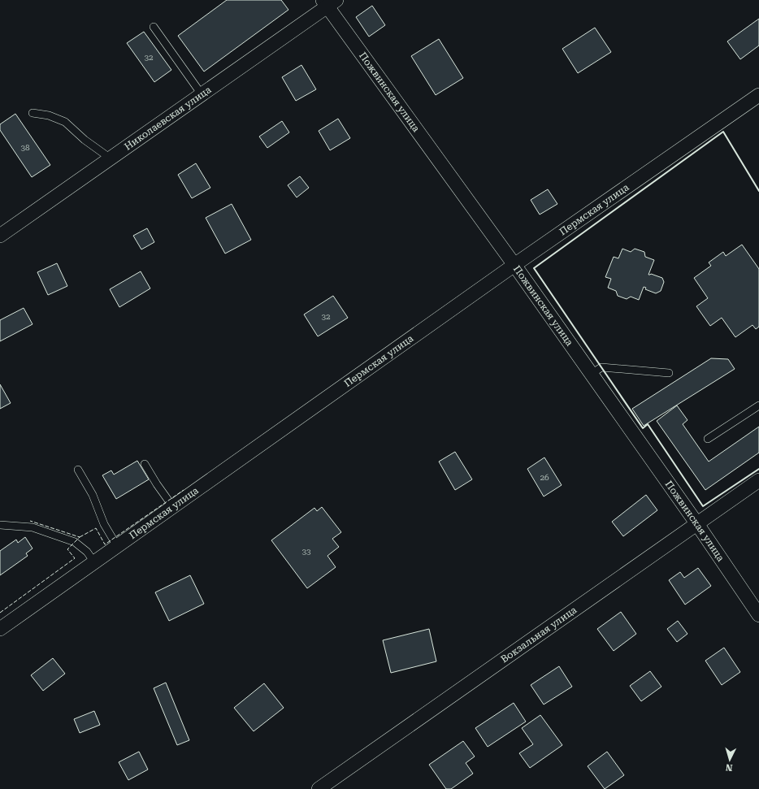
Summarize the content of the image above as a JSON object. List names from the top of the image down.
{
  "streets": {
    "street": [
      "Пожвинская улица",
      "Николаевская улица",
      "Пермская улица",
      "Вокзальная улица"
    ]
  },
  "crossings": [
    ["Пожвинская улица", "Николаевская улица"],
    ["Пожвинская улица", "Пермская улица"],
    ["Пожвинская улица", "Вокзальная улица"]
  ],
  "house_numbers": [
    "32",
    "38",
    "32",
    "26",
    "33"
  ],
  "north": "bottom"
}
